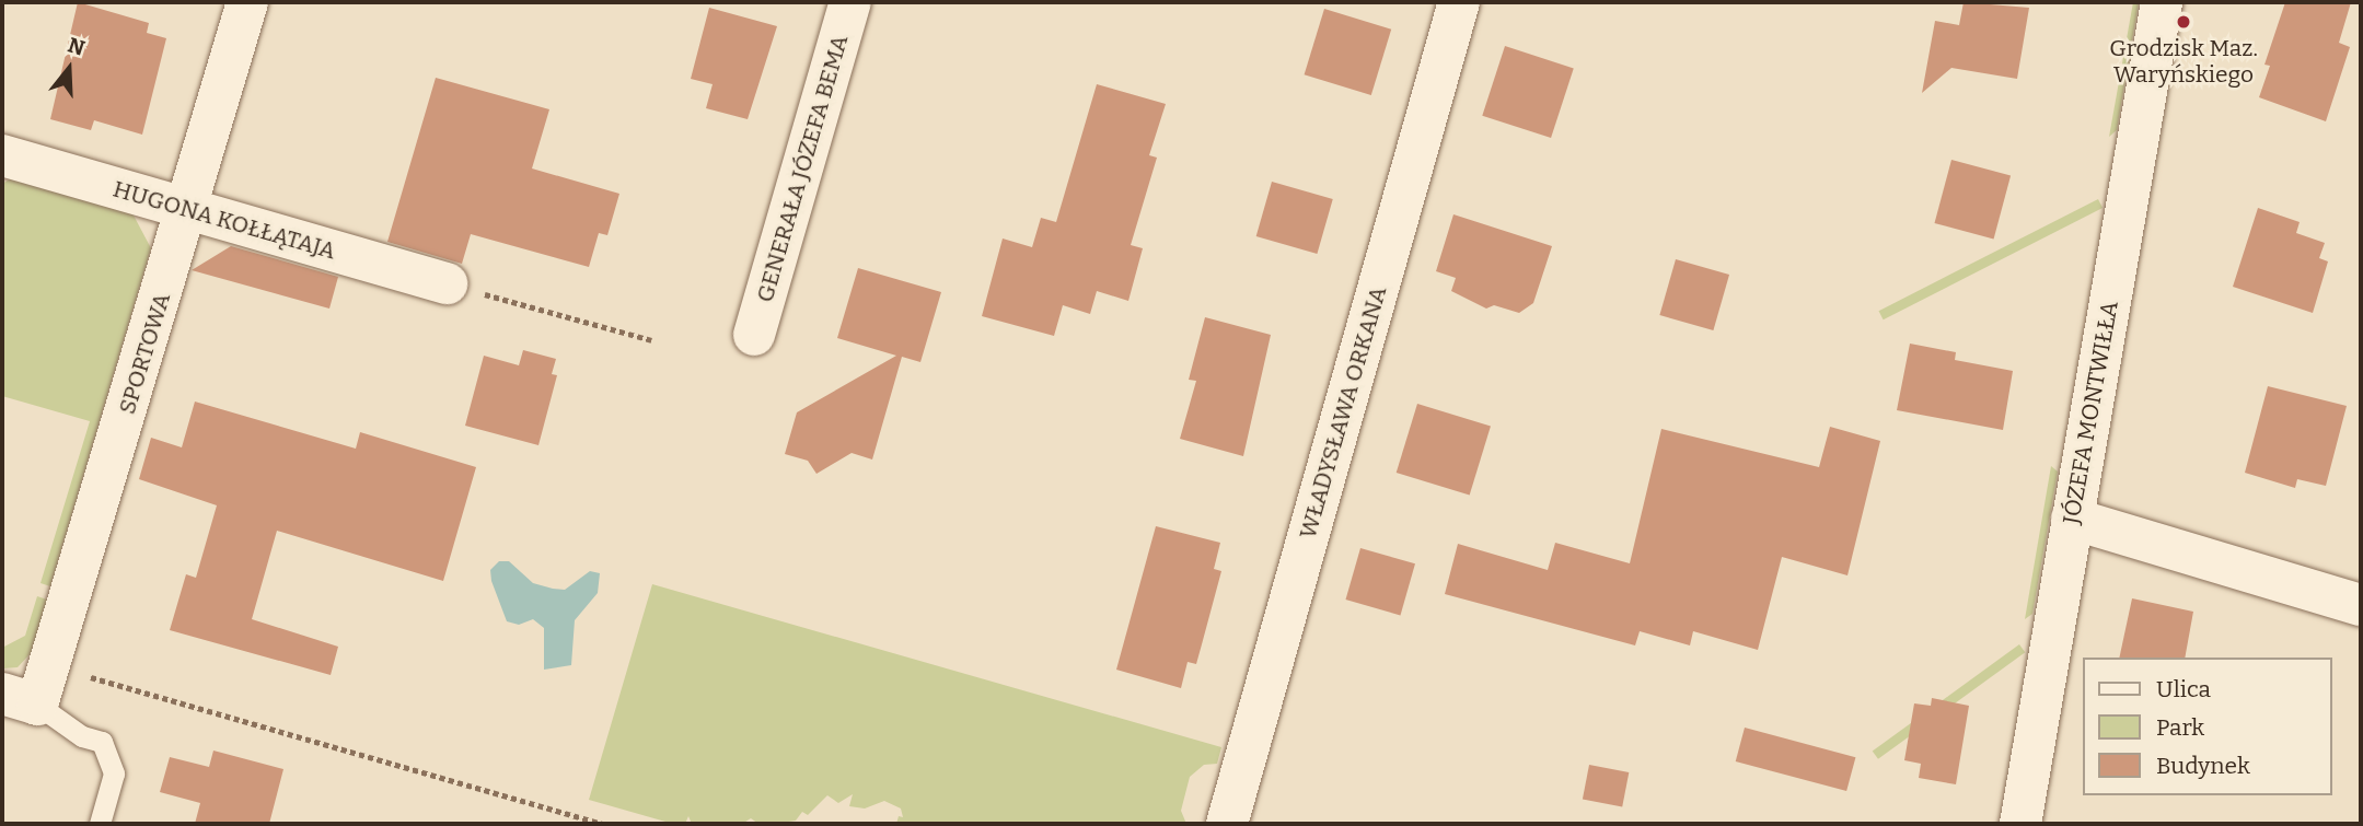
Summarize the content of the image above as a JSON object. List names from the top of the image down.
{
  "streets": {
    "street": [
      "GENERAŁA JÓZEFA BEMA",
      "HUGONA KOŁŁĄTAJA",
      "SPORTOWA",
      "WŁADYSŁAWA ORKANA",
      "JÓZEFA MONTWIŁŁA"
    ]
  },
  "crossings": [
    ["HUGONA KOŁŁĄTAJA", "SPORTOWA"]
  ],
  "places": ["Grodzisk Maz. Waryńskiego"],
  "legend": ["Ulica", "Park", "Budynek"],
  "north": "top"
}
